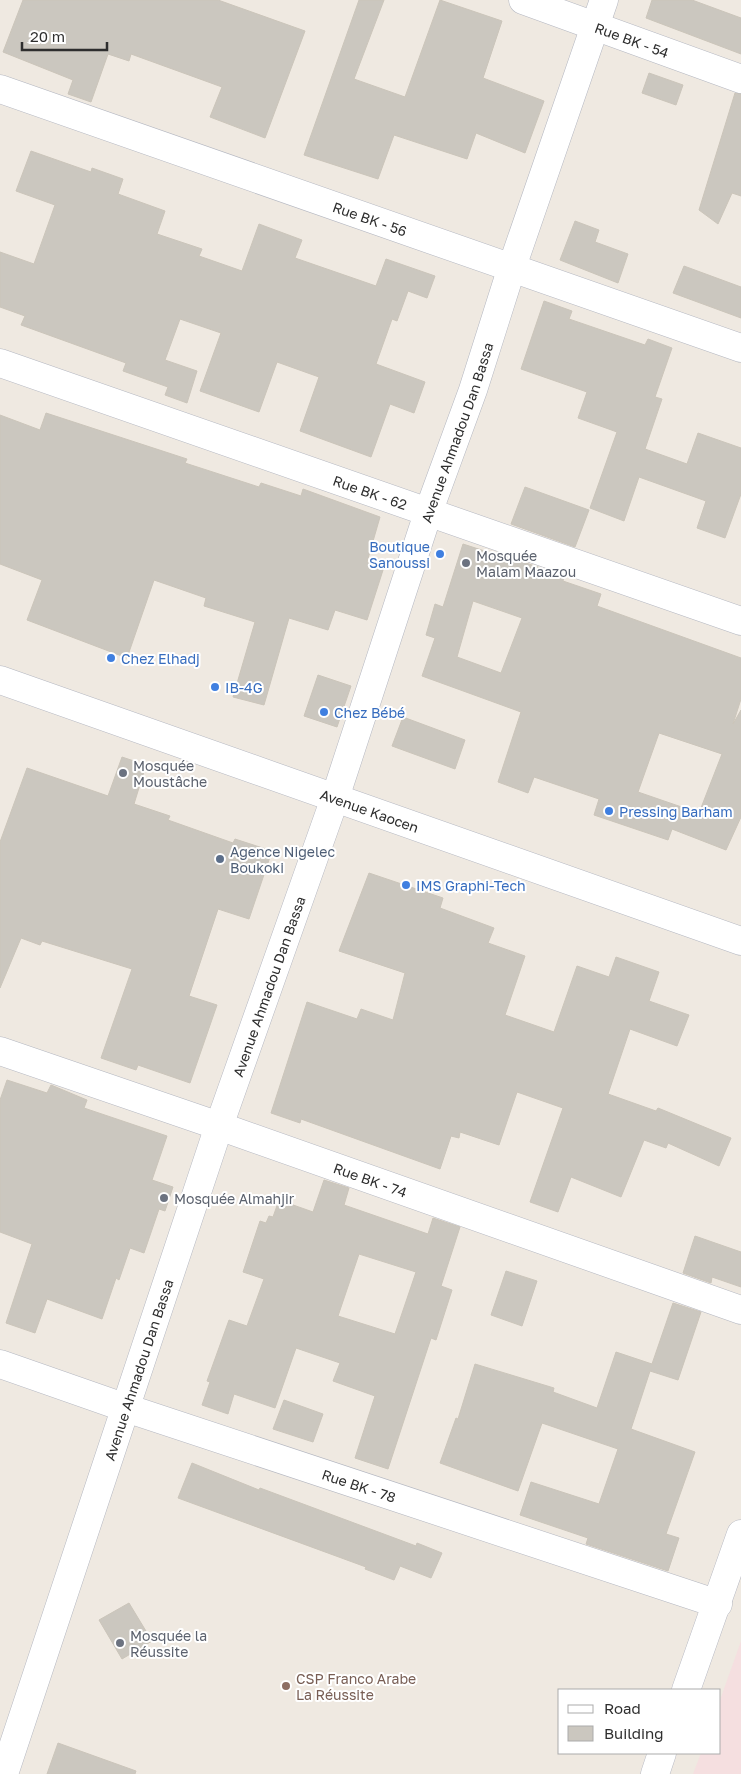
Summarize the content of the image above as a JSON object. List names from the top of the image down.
{
  "streets": {
    "street": [
      "Rue BK - 54",
      "Rue BK - 56",
      "Avenue Ahmadou Dan Bassa",
      "Rue BK - 62",
      "Avenue Kaocen",
      "Rue BK - 74",
      "Rue BK - 78"
    ]
  },
  "crossings": [
    ["Rue BK - 54", "Avenue Ahmadou Dan Bassa"],
    ["Rue BK - 56", "Avenue Ahmadou Dan Bassa"],
    ["Avenue Ahmadou Dan Bassa", "Rue BK - 62"],
    ["Avenue Ahmadou Dan Bassa", "Avenue Kaocen"],
    ["Avenue Ahmadou Dan Bassa", "Rue BK - 74"],
    ["Avenue Ahmadou Dan Bassa", "Rue BK - 78"]
  ],
  "places": [
    "Boutique Sanoussi",
    "Mosquée Malam Maazou",
    "Chez Elhadj",
    "IB-4G",
    "Chez Bébé",
    "Mosquée Moustâche",
    "Pressing Barham",
    "Agence Nigelec Boukoki",
    "IMS Graphi-Tech",
    "Mosquée Almahjir",
    "Mosquée la Réussite",
    "CSP Franco Arabe La Réussite"
  ],
  "legend": ["Road", "Building"],
  "scale_bar": "20 m"
}
